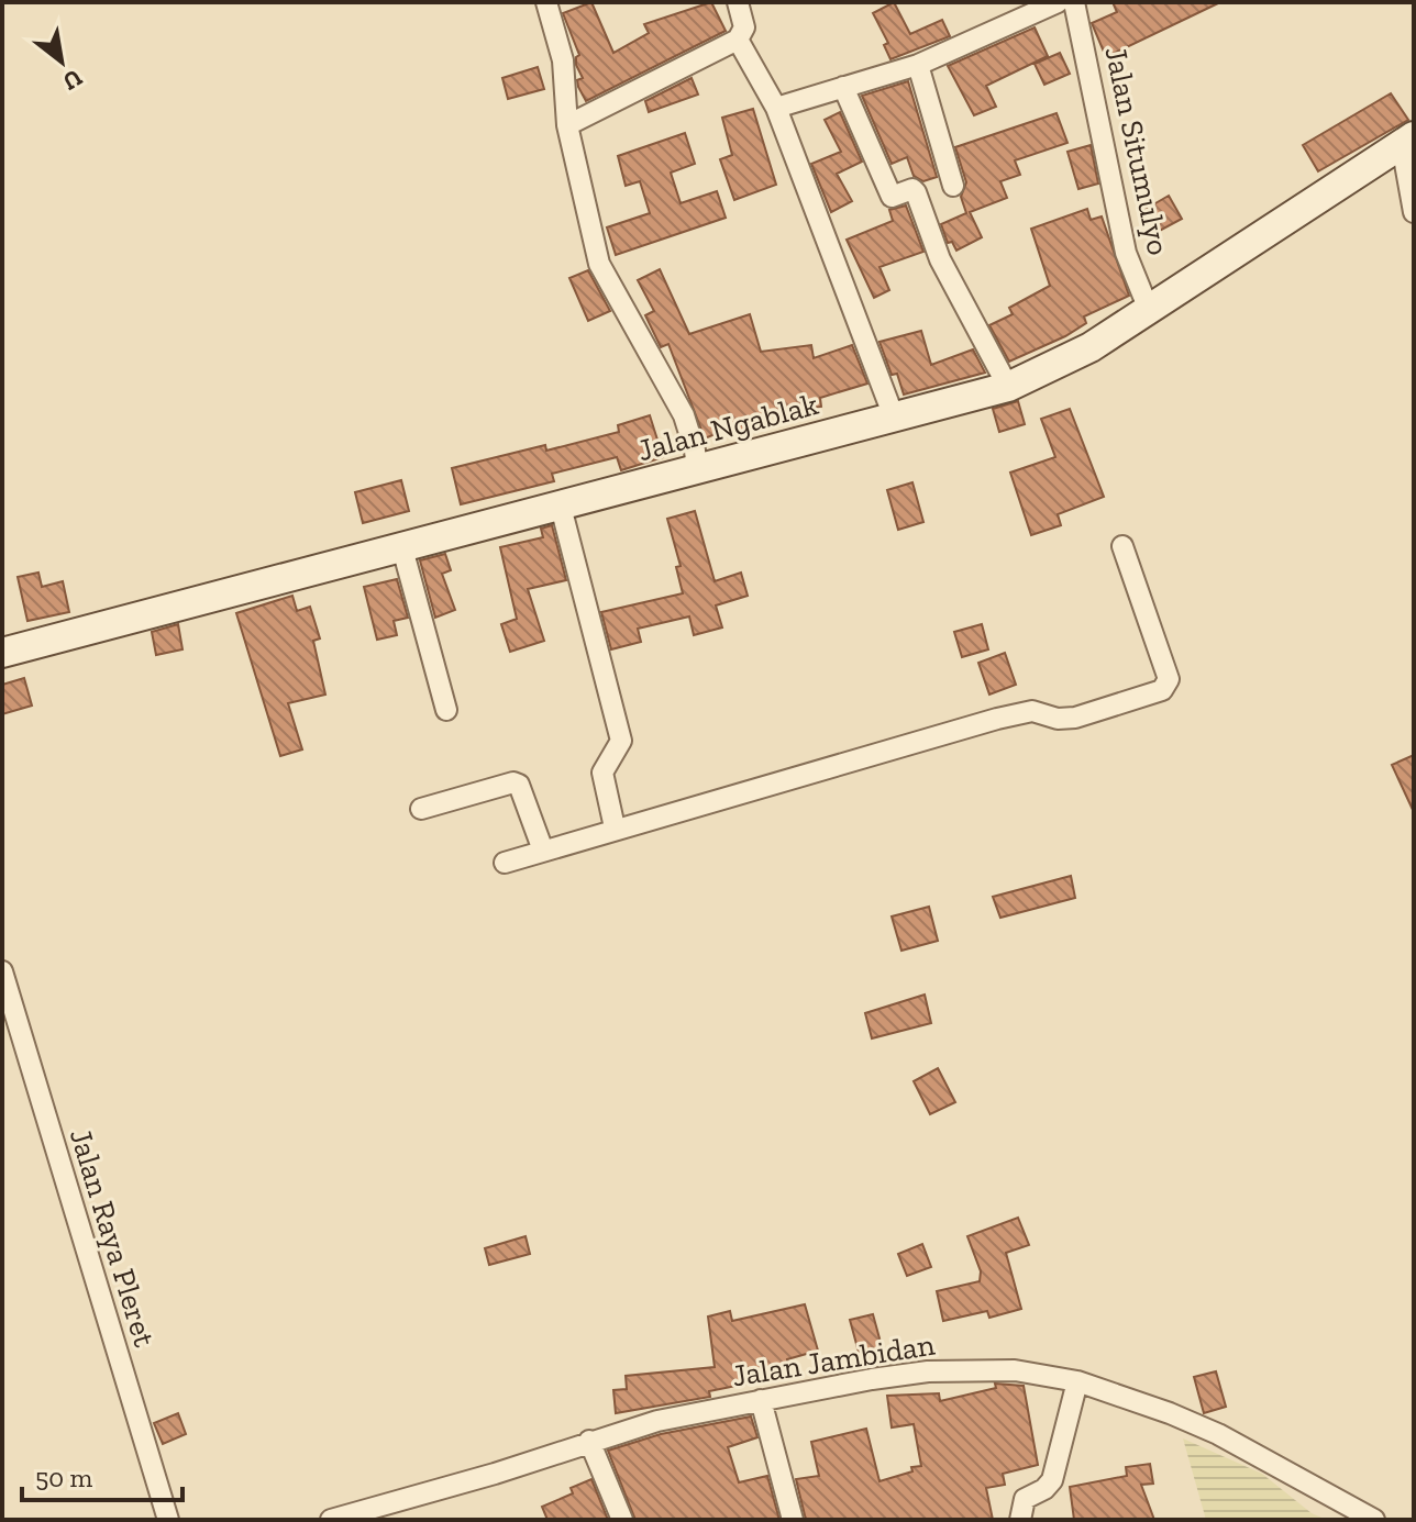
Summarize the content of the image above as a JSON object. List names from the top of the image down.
{
  "streets": {
    "street": [
      "Jalan Situmulyo",
      "Jalan Ngablak",
      "Jalan Raya Pleret",
      "Jalan Jambidan"
    ]
  },
  "crossings": [
    ["Jalan Situmulyo", "Jalan Ngablak"]
  ],
  "scale_bar": "50 m",
  "north": "bottom right"
}
